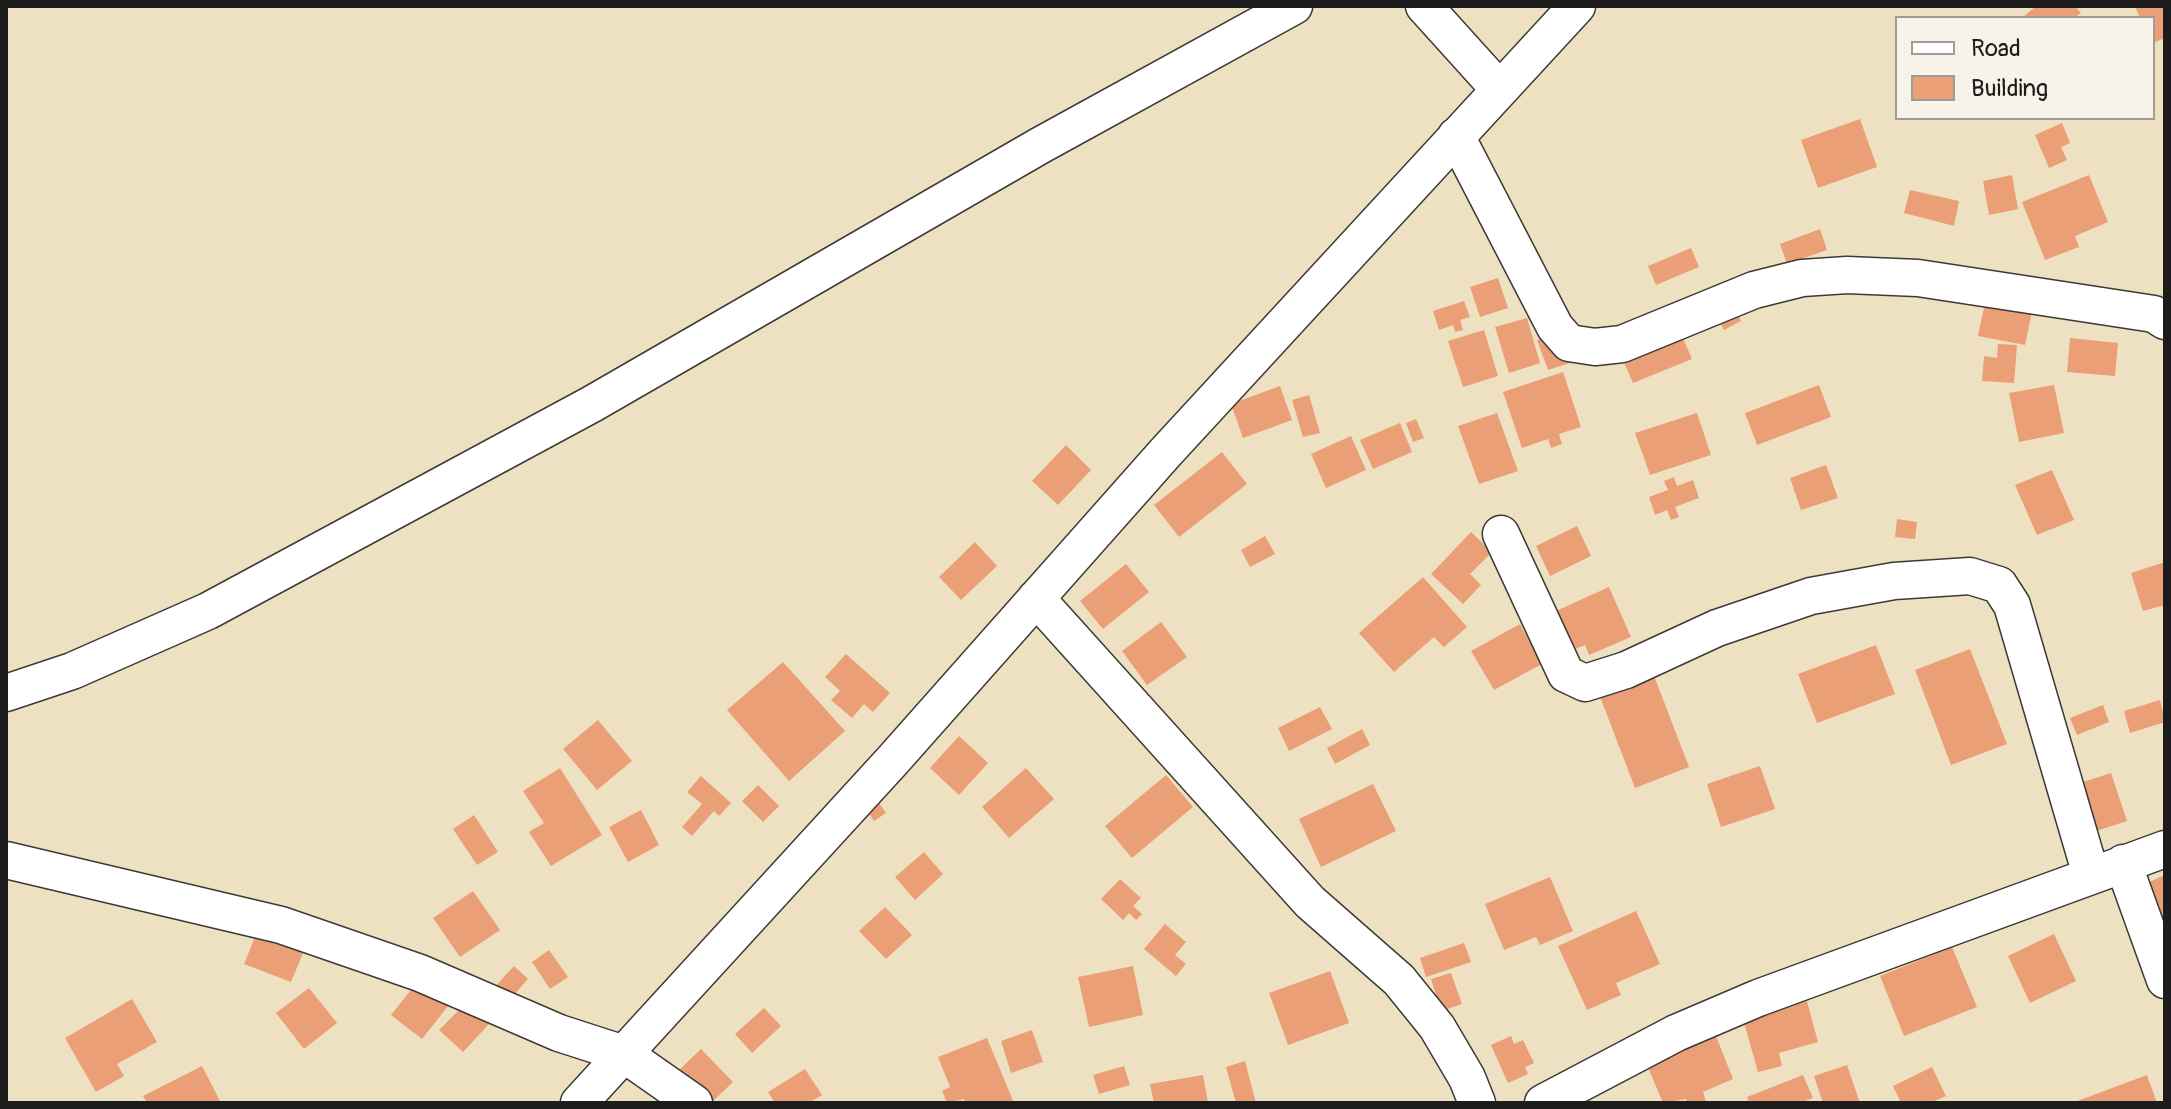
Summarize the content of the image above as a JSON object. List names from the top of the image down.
{
  "legend": ["Road", "Building"]
}
